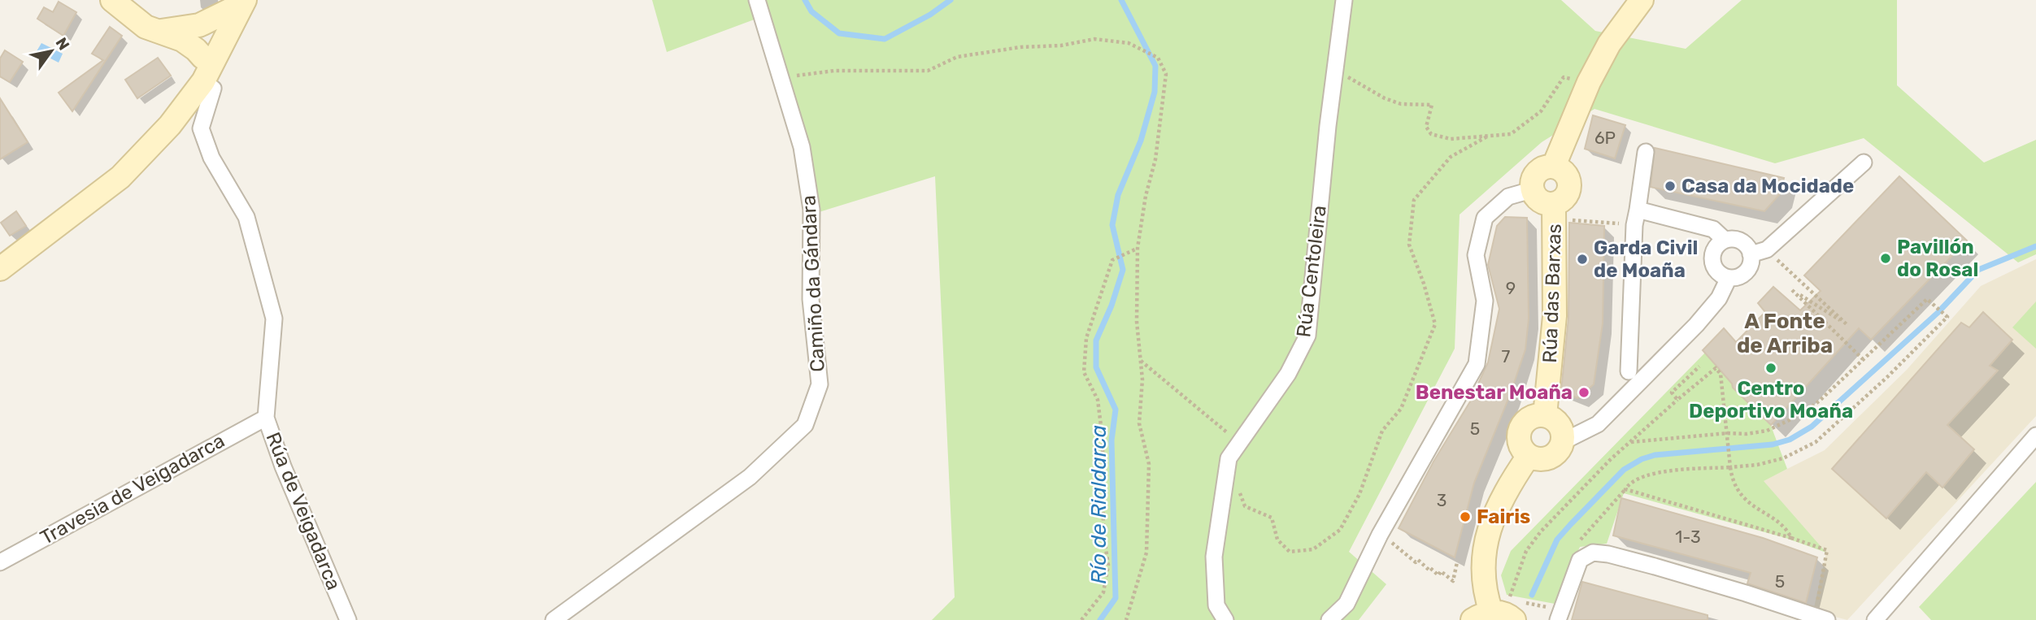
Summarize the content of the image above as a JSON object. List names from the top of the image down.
{
  "streets": {
    "street": [
      "Rúa Centoleira",
      "Camiño da Gándara",
      "Rúa das Barxas",
      "Travesia de Veigadarca",
      "Rúa de Veigadarca"
    ]
  },
  "crossings": [
    ["Travesia de Veigadarca", "Rúa de Veigadarca"]
  ],
  "districts": ["A Fonte de Arriba"],
  "water": ["Río de Rialdarca"],
  "places": [
    "Casa da Mocidade",
    "Pavillón do Rosal",
    "Garda Civil de Moaña",
    "Centro Deportivo Moaña",
    "Benestar Moaña",
    "Fairis"
  ],
  "house_numbers": [
    "6P",
    "9",
    "7",
    "5",
    "3",
    "1-3",
    "5"
  ],
  "north": "top right"
}
